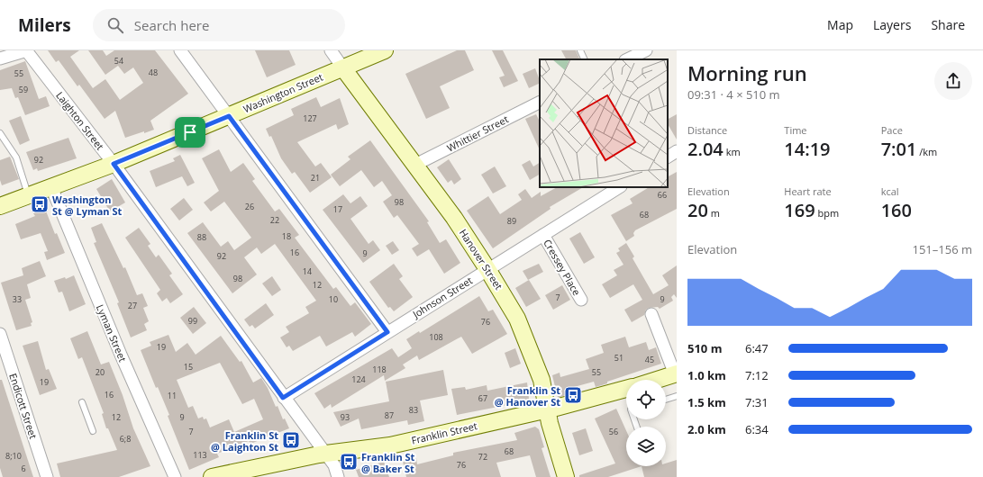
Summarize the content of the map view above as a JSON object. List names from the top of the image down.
{
  "streets": {
    "main road": ["Washington Street", "Hanover Street", "Franklin Street"],
    "street": [
      "Laighton Street",
      "Whittier Street",
      "Cressey Place",
      "Johnson Street",
      "Lyman Street",
      "Endicott Street"
    ]
  },
  "crossings": [
    ["Washington Street", "Laighton Street"],
    ["Washington Street", "Hanover Street"],
    ["Washington Street", "Lyman Street"],
    ["Laighton Street", "Johnson Street"],
    ["Laighton Street", "Franklin Street"],
    ["Whittier Street", "Hanover Street"],
    ["Hanover Street", "Johnson Street"],
    ["Hanover Street", "Franklin Street"],
    ["Cressey Place", "Johnson Street"]
  ],
  "places": {
    "bus stop": [
      "Washington St @ Lyman St",
      "Franklin St @ Hanover St",
      "Franklin St @ Laighton St",
      "Franklin St @ Baker St"
    ]
  },
  "house_numbers": [
    "54",
    "48",
    "55",
    "59",
    "127",
    "92",
    "21",
    "66",
    "98",
    "26",
    "17",
    "68",
    "22",
    "89",
    "18",
    "88",
    "16",
    "9",
    "92",
    "14",
    "98",
    "12",
    "7",
    "33",
    "10",
    "9",
    "27",
    "99",
    "76",
    "108",
    "19",
    "51",
    "45",
    "15",
    "118",
    "20",
    "55",
    "124",
    "19",
    "16",
    "11",
    "67",
    "83",
    "87",
    "12",
    "9",
    "93",
    "7",
    "56",
    "6;8",
    "68",
    "113",
    "8;10",
    "72",
    "76",
    "6"
  ],
  "page": {
    "header": "Milers",
    "search": "Search here",
    "nav": ["Map", "Layers", "Share"],
    "heading": ["Morning run", "09:31 · 4 × 510 m"],
    "stats": [
      ["Distance", "2.04 km"],
      ["Time", "14:19"],
      ["Pace", "7:01 /km"],
      ["Elevation", "20 m"],
      ["Heart rate", "169 bpm"],
      ["kcal", "160"]
    ],
    "chart": ["Elevation", "151–156 m"],
    "list": [
      {
        "name": "510 m",
        "note": "6:47"
      },
      {
        "name": "1.0 km",
        "note": "7:12"
      },
      {
        "name": "1.5 km",
        "note": "7:31"
      },
      {
        "name": "2.0 km",
        "note": "6:34"
      }
    ]
  }
}
